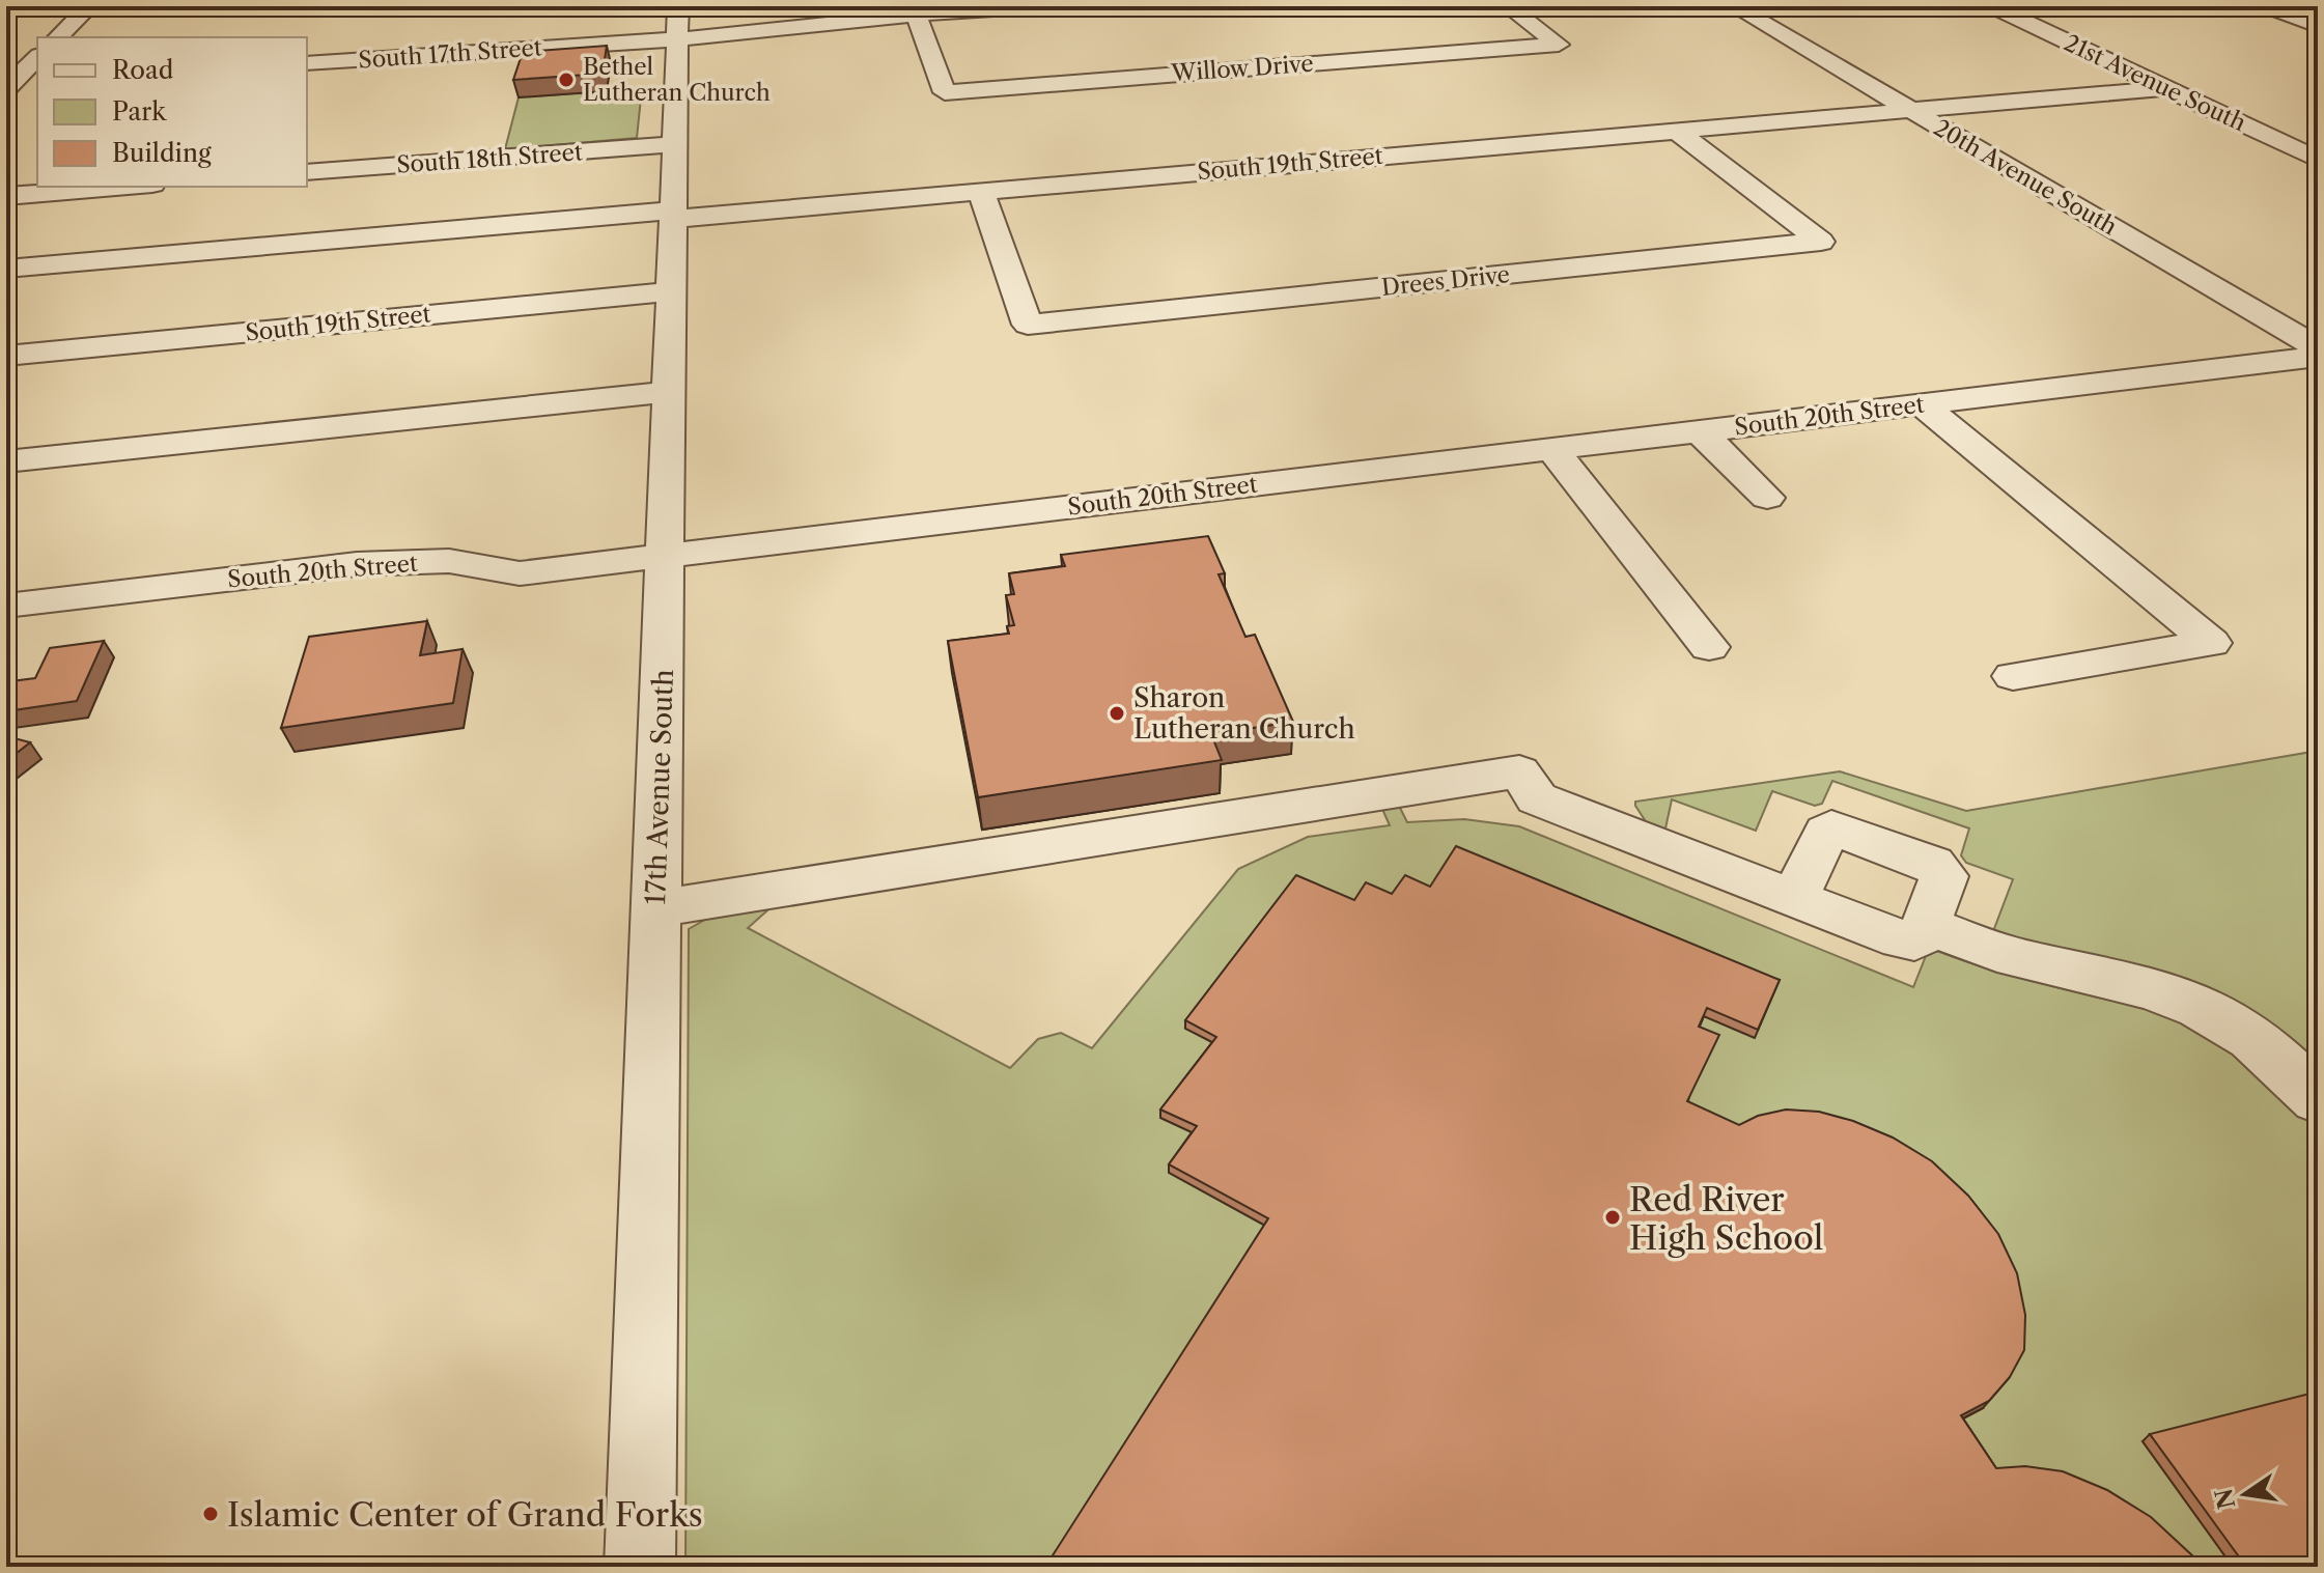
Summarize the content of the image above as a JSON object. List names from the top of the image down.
{
  "streets": {
    "street": [
      "South 17th Street",
      "Willow Drive",
      "21st Avenue South",
      "South 18th Street",
      "South 19th Street",
      "20th Avenue South",
      "Drees Drive",
      "South 20th Street",
      "17th Avenue South"
    ]
  },
  "crossings": [
    ["South 17th Street", "Willow Drive"],
    ["South 17th Street", "17th Avenue South"],
    ["21st Avenue South", "South 19th Street"],
    ["South 18th Street", "17th Avenue South"],
    ["South 19th Street", "20th Avenue South"],
    ["South 19th Street", "Drees Drive"],
    ["South 19th Street", "17th Avenue South"],
    ["South 20th Street", "17th Avenue South"]
  ],
  "places": [
    "Bethel Lutheran Church",
    "Sharon Lutheran Church",
    "Red River High School",
    "Islamic Center of Grand Forks"
  ],
  "legend": ["Road", "Park", "Building"],
  "north": "left"
}
